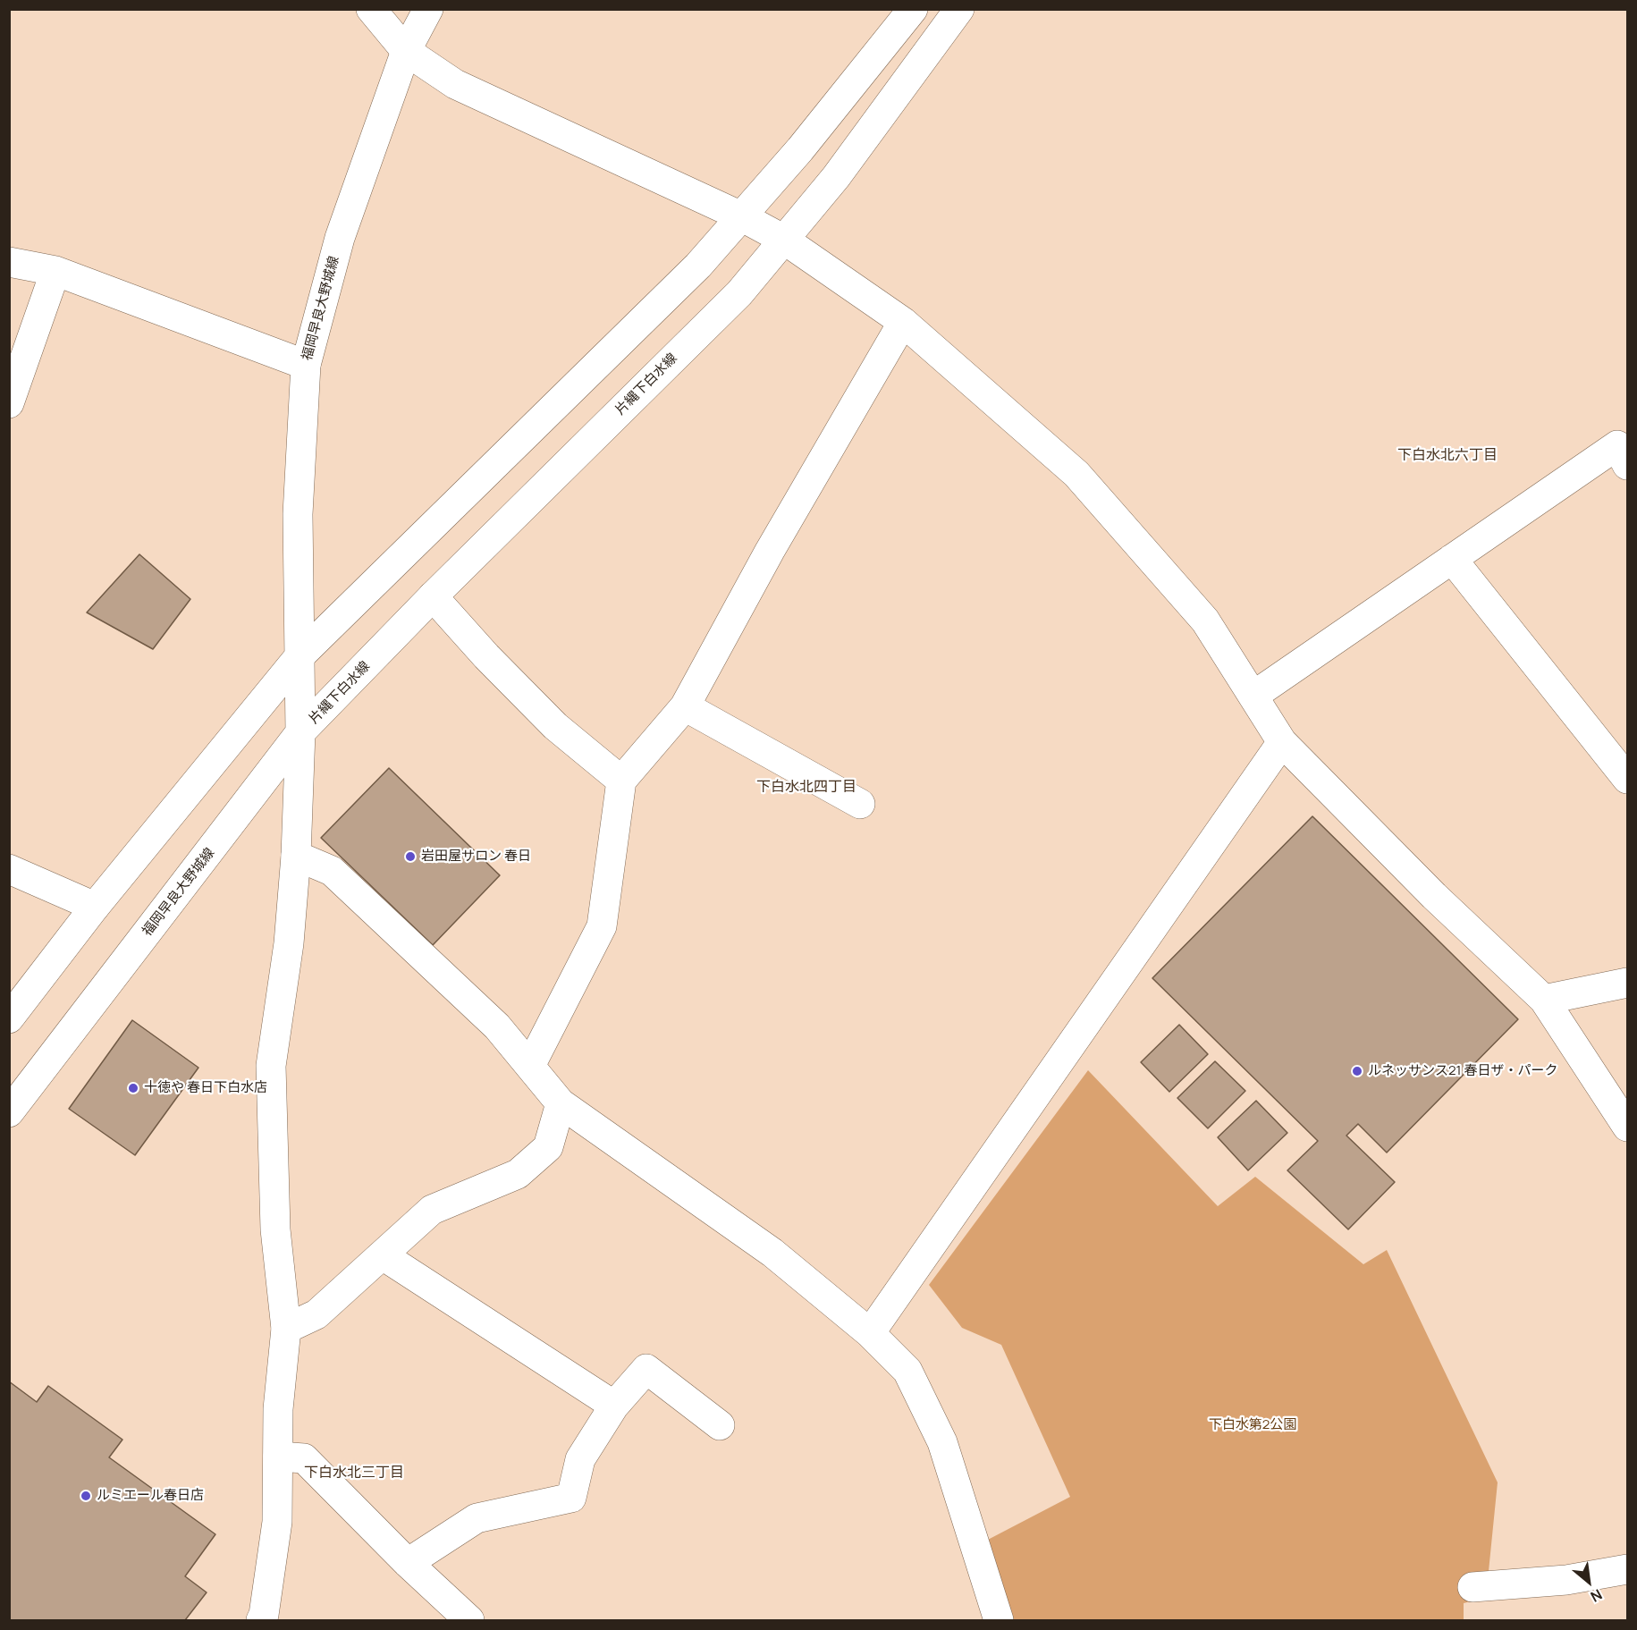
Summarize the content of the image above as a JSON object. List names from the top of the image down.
{
  "streets": {
    "street": ["福岡早良大野城線", "片縄下白水線"]
  },
  "crossings": [
    ["福岡早良大野城線", "片縄下白水線"]
  ],
  "districts": ["下白水北六丁目", "下白水北四丁目", "下白水北三丁目"],
  "parks": ["下白水第2公園"],
  "places": [
    "岩田屋サロン 春日",
    "ルネッサンス21 春日ザ・パーク",
    "十徳や 春日下白水店",
    "ルミエール春日店"
  ],
  "north": "bottom right"
}
